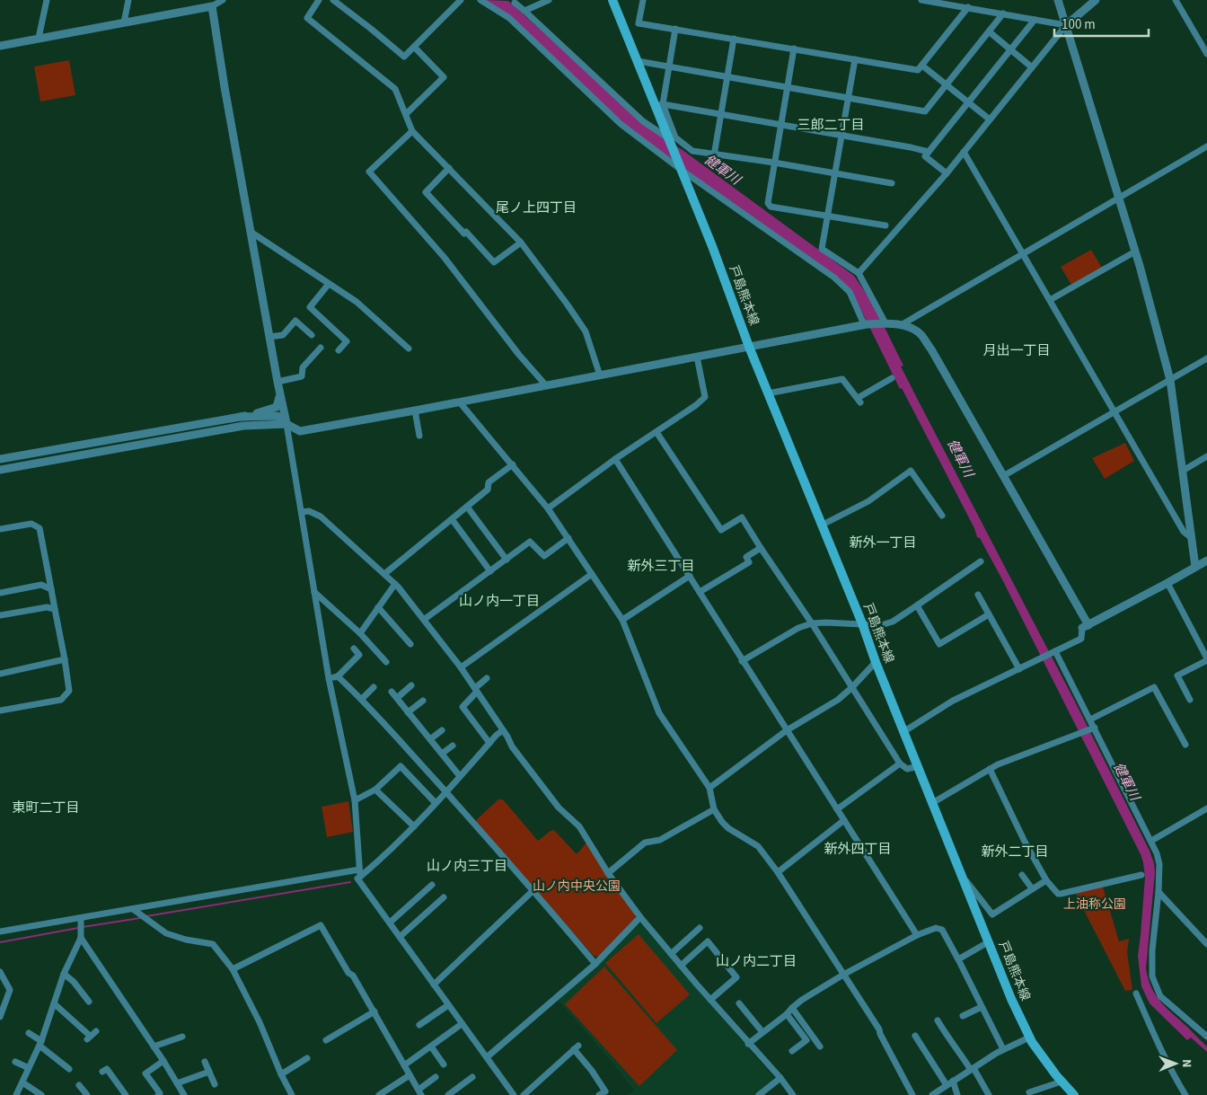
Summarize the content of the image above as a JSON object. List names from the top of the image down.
{
  "streets": {
    "main road": ["戸島熊本線"]
  },
  "districts": [
    "三郎二丁目",
    "尾ノ上四丁目",
    "月出一丁目",
    "新外一丁目",
    "新外三丁目",
    "山ノ内一丁目",
    "東町二丁目",
    "新外四丁目",
    "新外二丁目",
    "山ノ内三丁目",
    "山ノ内二丁目"
  ],
  "water": ["健軍川"],
  "parks": ["山ノ内中央公園", "上油称公園"],
  "scale_bar": "100 m",
  "north": "right"
}
